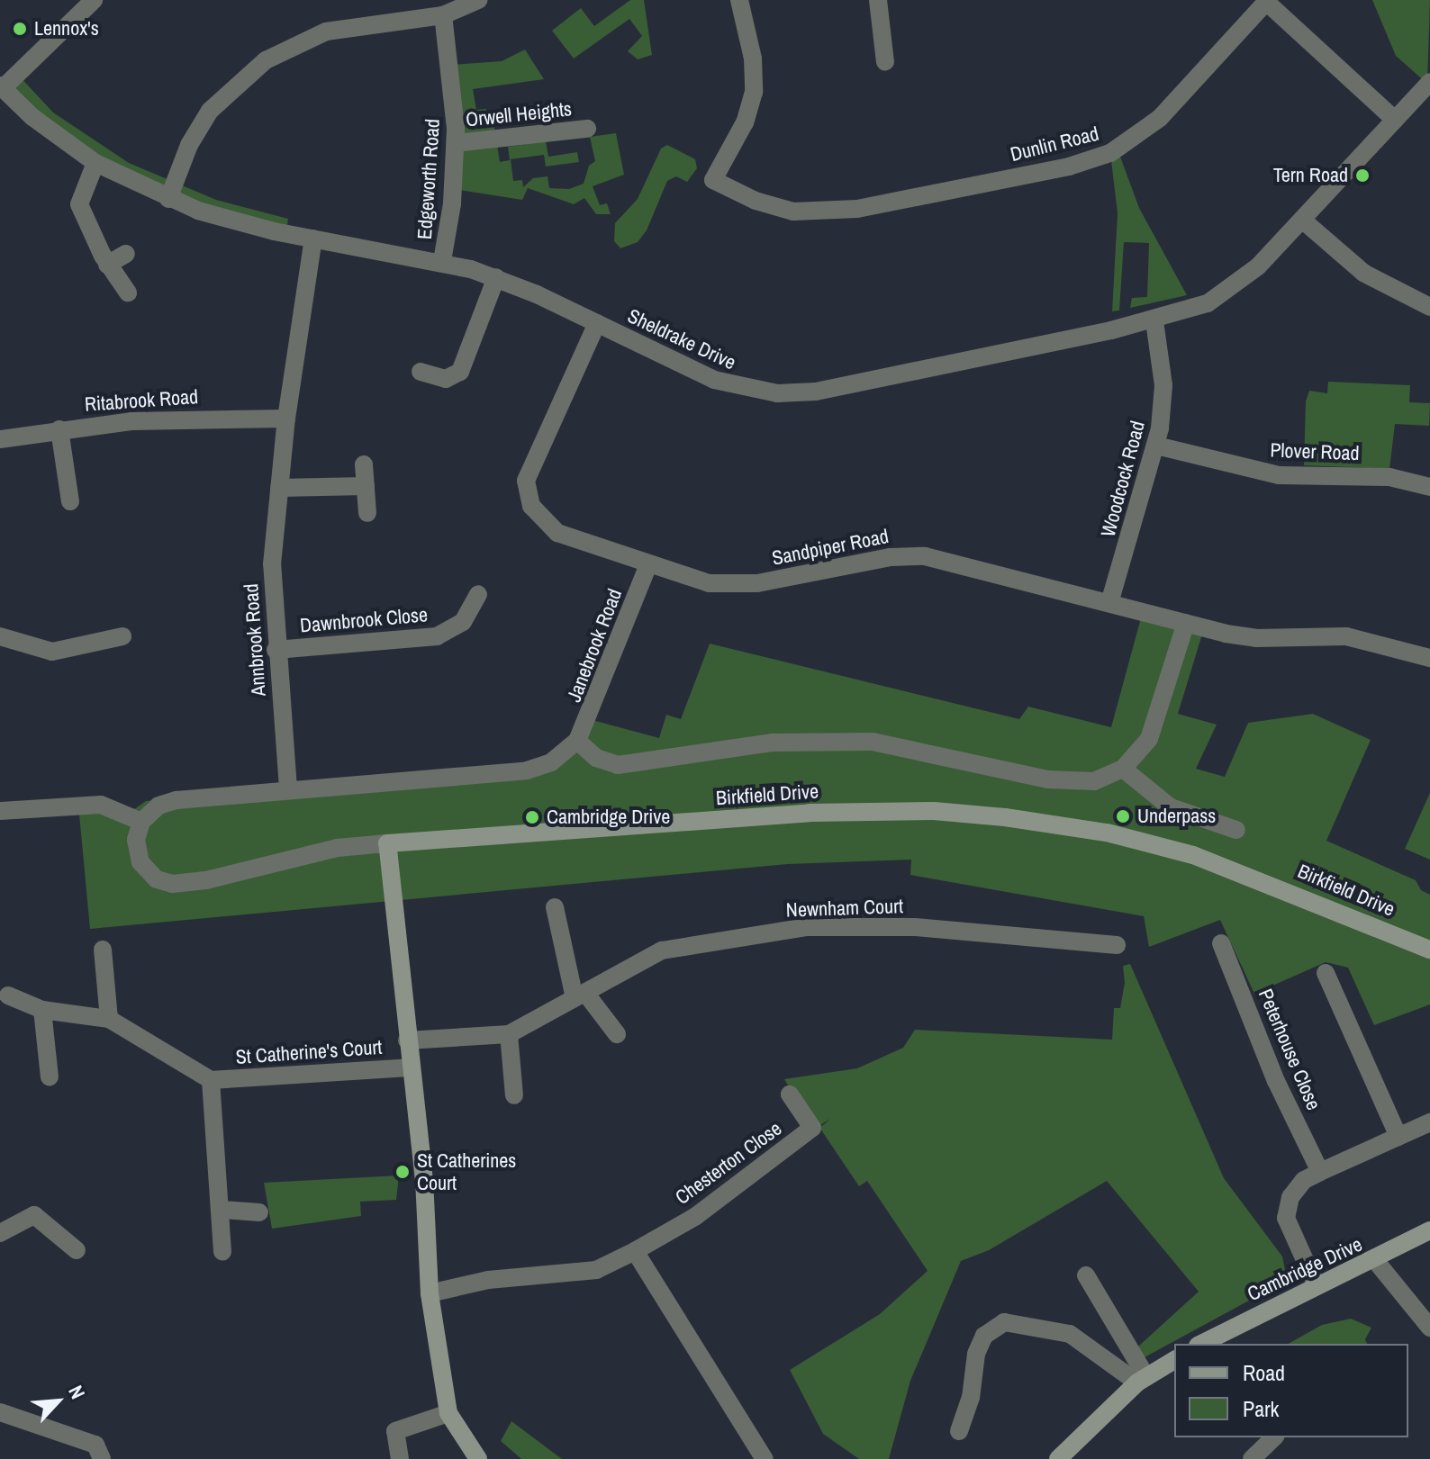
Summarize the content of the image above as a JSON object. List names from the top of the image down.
{
  "streets": {
    "street": [
      "Orwell Heights",
      "Dunlin Road",
      "Edgeworth Road",
      "Sheldrake Drive",
      "Ritabrook Road",
      "Plover Road",
      "Woodcock Road",
      "Sandpiper Road",
      "Dawnbrook Close",
      "Annbrook Road",
      "Janebrook Road",
      "Birkfield Drive",
      "Newnham Court",
      "Peterhouse Close",
      "St Catherine's Court",
      "Chesterton Close",
      "Cambridge Drive"
    ]
  },
  "crossings": [
    ["Orwell Heights", "Edgeworth Road"],
    ["Dunlin Road", "Sheldrake Drive"],
    ["Edgeworth Road", "Sheldrake Drive"],
    ["Sheldrake Drive", "Woodcock Road"],
    ["Sheldrake Drive", "Sandpiper Road"],
    ["Sheldrake Drive", "Annbrook Road"],
    ["Ritabrook Road", "Annbrook Road"],
    ["Plover Road", "Woodcock Road"],
    ["Woodcock Road", "Sandpiper Road"],
    ["Sandpiper Road", "Janebrook Road"],
    ["Dawnbrook Close", "Annbrook Road"]
  ],
  "places": [
    "Lennox's",
    "Tern Road",
    "Underpass",
    "Cambridge Drive",
    "St Catherines Court"
  ],
  "legend": ["Road", "Park"],
  "north": "top right"
}
